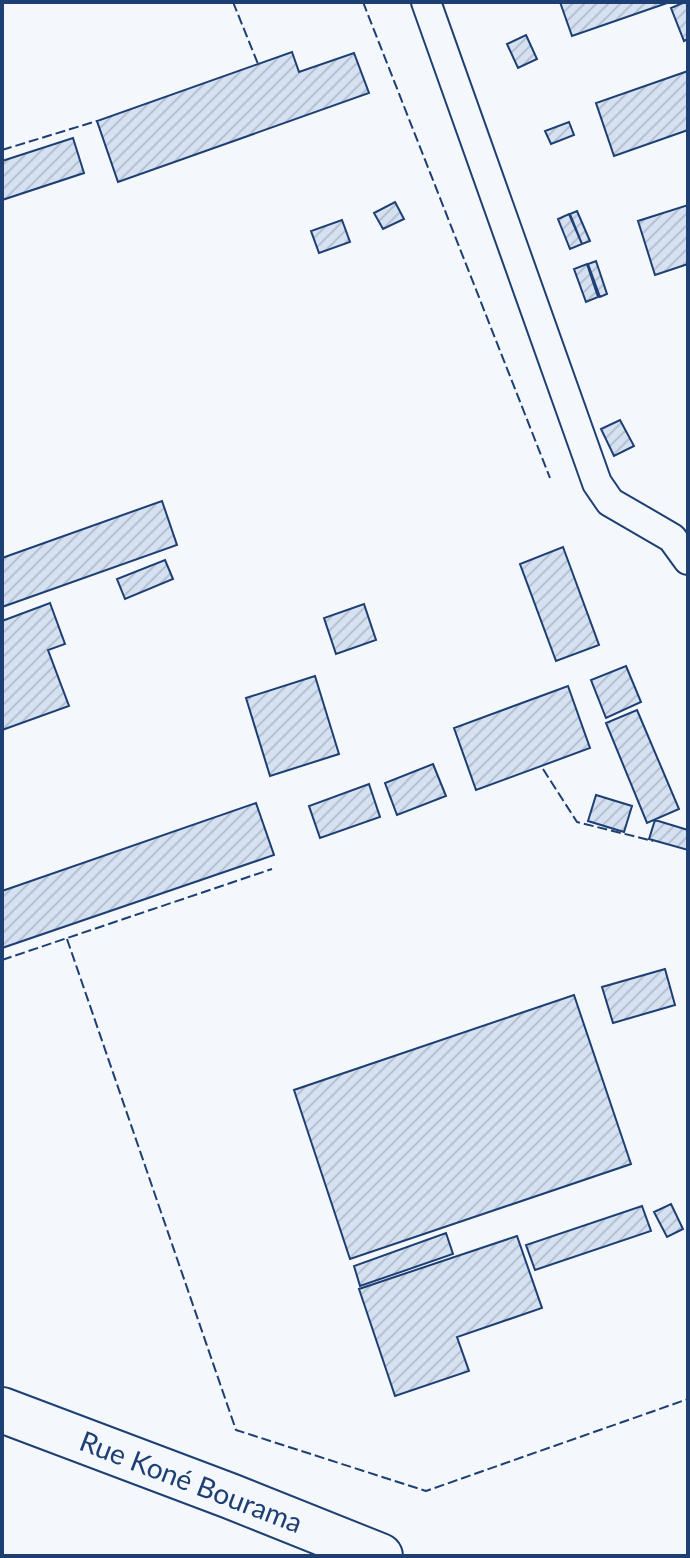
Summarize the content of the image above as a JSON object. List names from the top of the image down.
{
  "streets": {
    "highway": ["Rue Koné Bourama"]
  }
}
